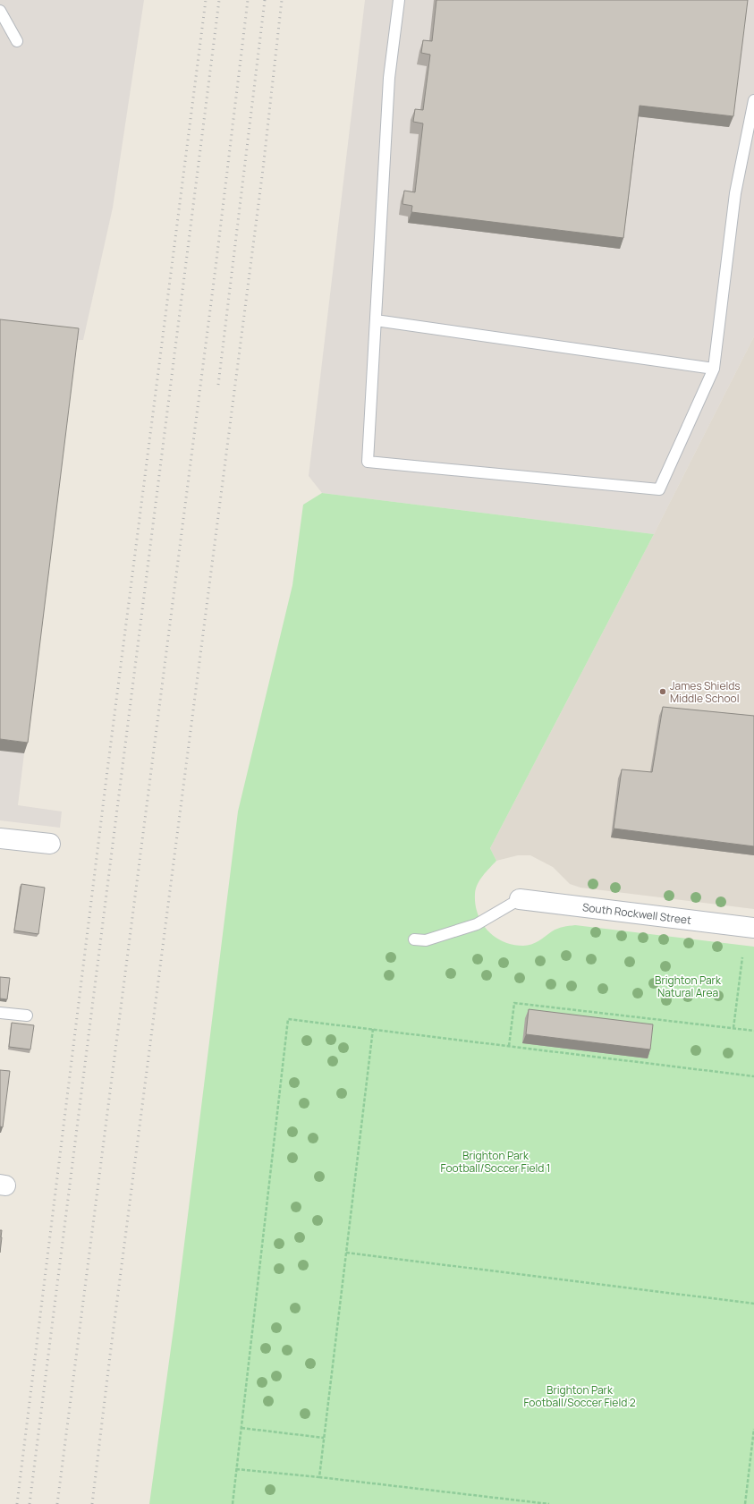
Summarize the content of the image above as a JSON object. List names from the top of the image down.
{
  "streets": {
    "street": ["South Rockwell Street"]
  },
  "parks": ["Brighton Park Natural Area", "Brighton Park Football/Soccer Field 1", "Brighton Park Football/Soccer Field 2"],
  "places": ["James Shields Middle School"]
}
